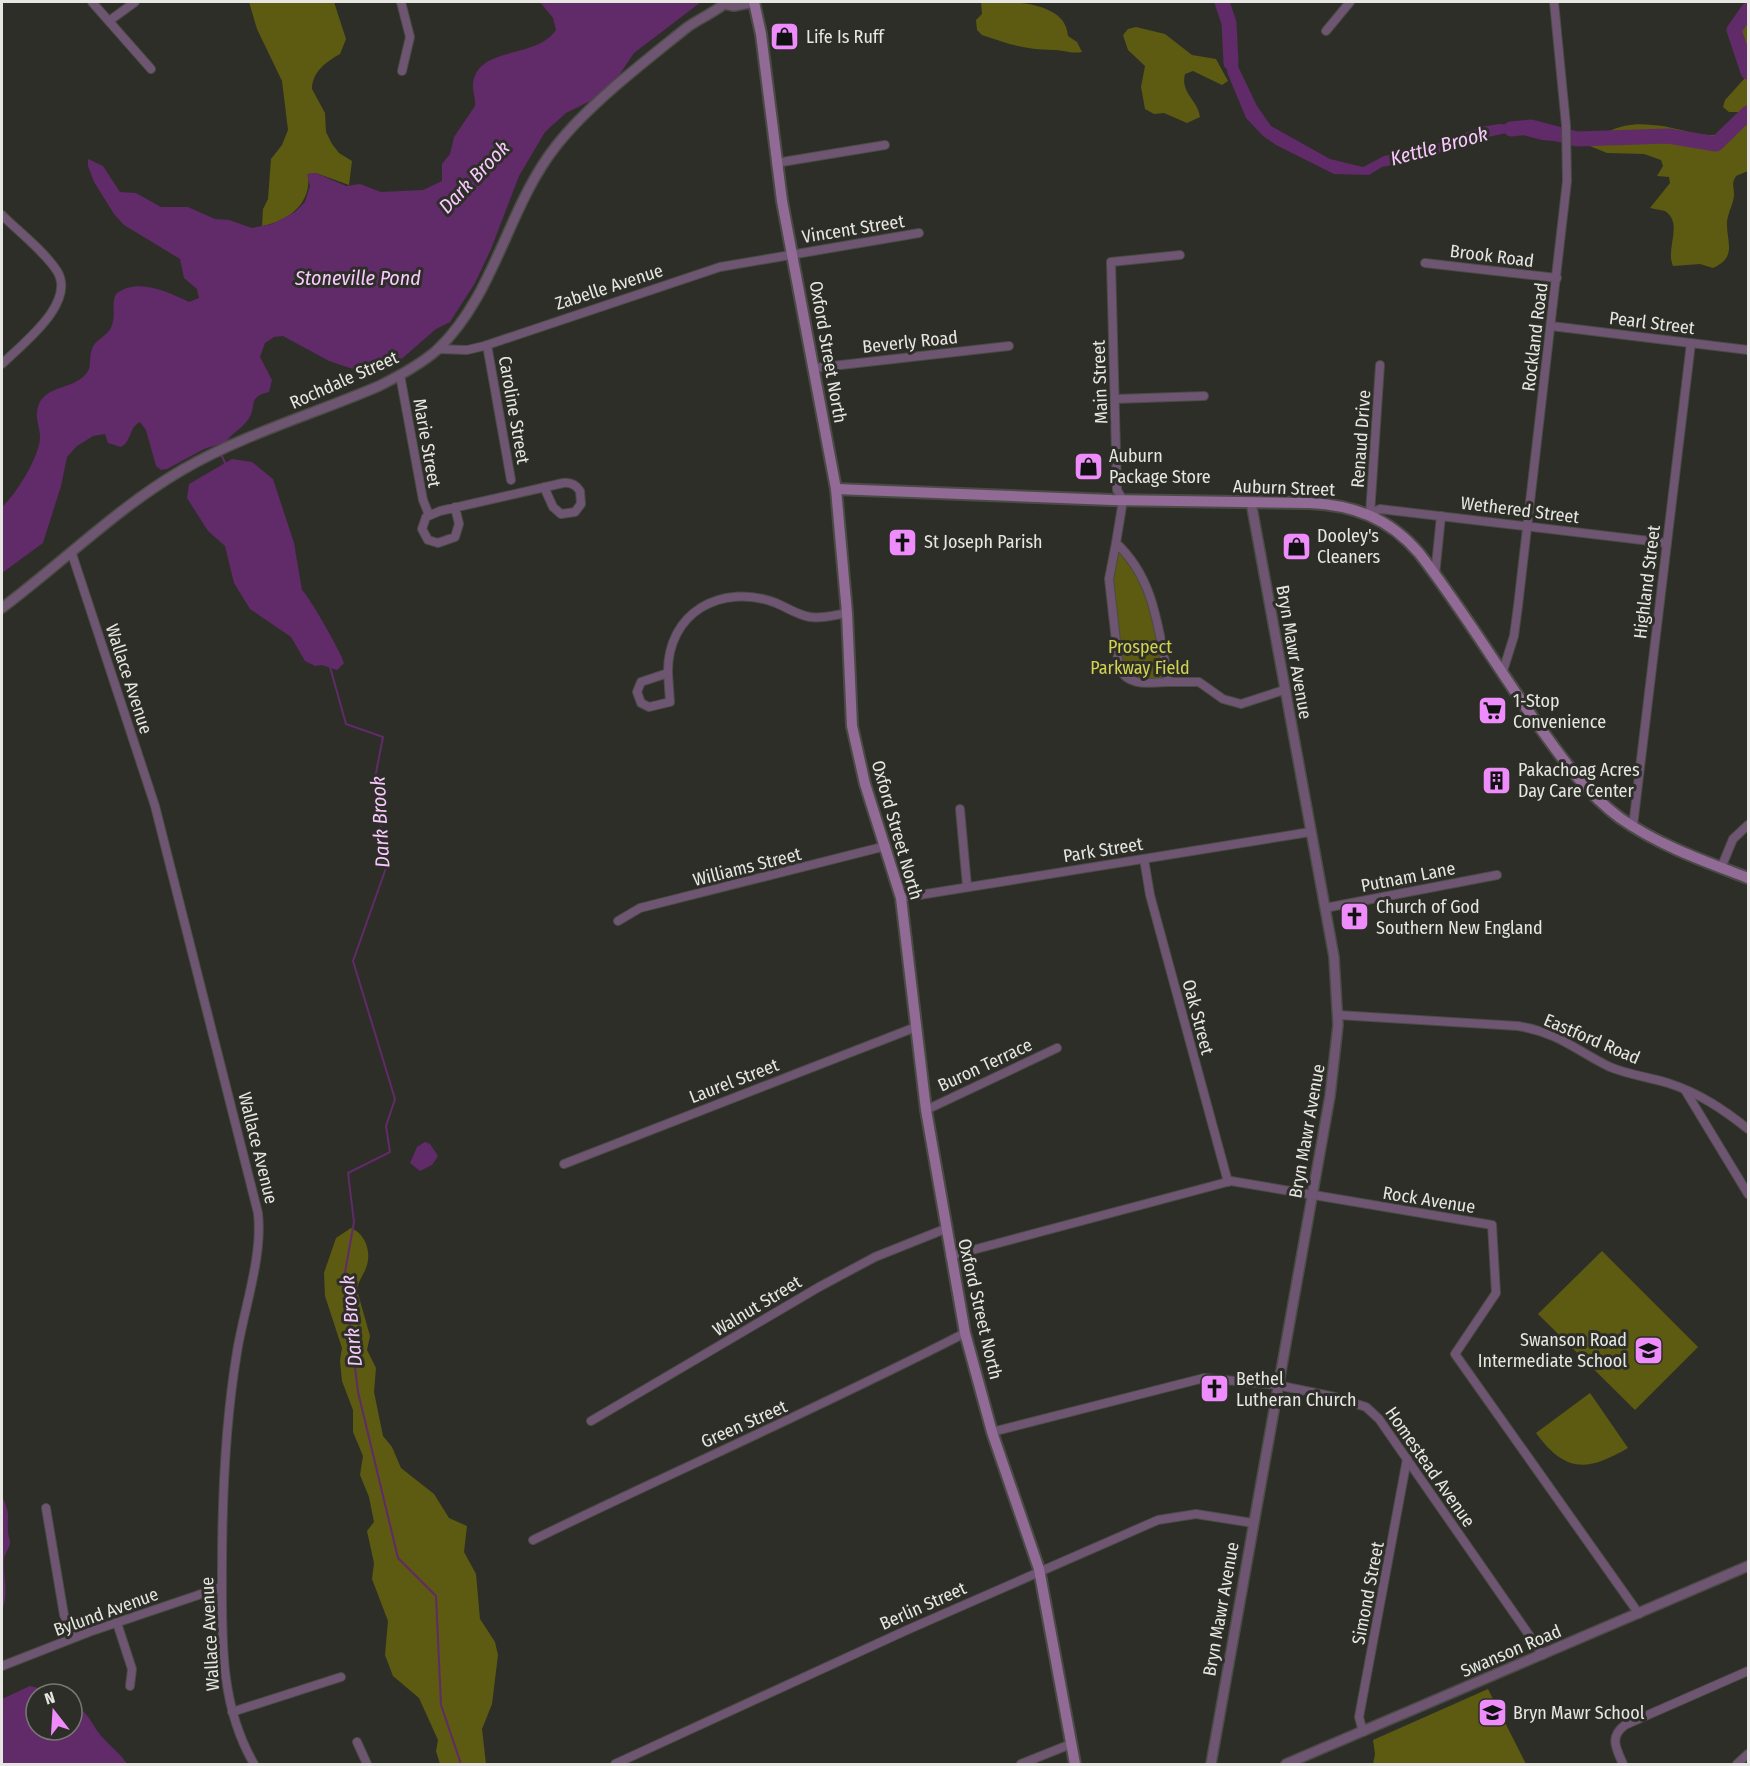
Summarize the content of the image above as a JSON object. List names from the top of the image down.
{
  "streets": {
    "main road": ["Oxford Street North", "Auburn Street"],
    "street": [
      "Vincent Street",
      "Brook Road",
      "Zabelle Avenue",
      "Pearl Street",
      "Rockland Road",
      "Beverly Road",
      "Rochdale Street",
      "Main Street",
      "Caroline Street",
      "Renaud Drive",
      "Marie Street",
      "Wethered Street",
      "Highland Street",
      "Bryn Mawr Avenue",
      "Wallace Avenue",
      "Park Street",
      "Williams Street",
      "Putnam Lane",
      "Oak Street",
      "Eastford Road",
      "Buron Terrace",
      "Laurel Street",
      "Rock Avenue",
      "Walnut Street",
      "Green Street",
      "Homestead Avenue",
      "Simond Street",
      "Berlin Street",
      "Bylund Avenue",
      "Swanson Road"
    ]
  },
  "crossings": [
    ["Vincent Street", "Zabelle Avenue"],
    ["Vincent Street", "Oxford Street North"],
    ["Brook Road", "Rockland Road"],
    ["Zabelle Avenue", "Oxford Street North"],
    ["Zabelle Avenue", "Rochdale Street"],
    ["Zabelle Avenue", "Caroline Street"],
    ["Pearl Street", "Rockland Road"],
    ["Pearl Street", "Highland Street"],
    ["Rockland Road", "Auburn Street"],
    ["Rockland Road", "Wethered Street"],
    ["Beverly Road", "Oxford Street North"],
    ["Oxford Street North", "Rochdale Street"],
    ["Oxford Street North", "Auburn Street"],
    ["Oxford Street North", "Park Street"],
    ["Oxford Street North", "Williams Street"],
    ["Oxford Street North", "Buron Terrace"],
    ["Oxford Street North", "Laurel Street"],
    ["Oxford Street North", "Rock Avenue"],
    ["Oxford Street North", "Walnut Street"],
    ["Oxford Street North", "Green Street"],
    ["Oxford Street North", "Homestead Avenue"],
    ["Oxford Street North", "Berlin Street"],
    ["Rochdale Street", "Marie Street"],
    ["Rochdale Street", "Wallace Avenue"],
    ["Main Street", "Auburn Street"],
    ["Renaud Drive", "Auburn Street"],
    ["Renaud Drive", "Wethered Street"],
    ["Auburn Street", "Wethered Street"],
    ["Auburn Street", "Highland Street"],
    ["Auburn Street", "Bryn Mawr Avenue"],
    ["Wethered Street", "Highland Street"],
    ["Bryn Mawr Avenue", "Park Street"],
    ["Bryn Mawr Avenue", "Putnam Lane"],
    ["Bryn Mawr Avenue", "Eastford Road"],
    ["Bryn Mawr Avenue", "Rock Avenue"],
    ["Bryn Mawr Avenue", "Homestead Avenue"],
    ["Bryn Mawr Avenue", "Berlin Street"],
    ["Wallace Avenue", "Bylund Avenue"],
    ["Park Street", "Oak Street"],
    ["Oak Street", "Rock Avenue"],
    ["Rock Avenue", "Swanson Road"],
    ["Homestead Avenue", "Simond Street"],
    ["Homestead Avenue", "Swanson Road"],
    ["Simond Street", "Swanson Road"]
  ],
  "water": ["Kettle Brook", "Dark Brook", "Stoneville Pond"],
  "parks": ["Prospect Parkway Field"],
  "places": {
    "shop": ["Life Is Ruff", "Auburn Package Store", "Dooley's Cleaners"],
    "church": ["St Joseph Parish", "Church of God Southern New England", "Bethel Lutheran Church"],
    "supermarket": ["1-Stop Convenience"],
    "building": ["Pakachoag Acres Day Care Center"],
    "school or university": ["Swanson Road Intermediate School", "Bryn Mawr School"]
  },
  "north": "top"
}
